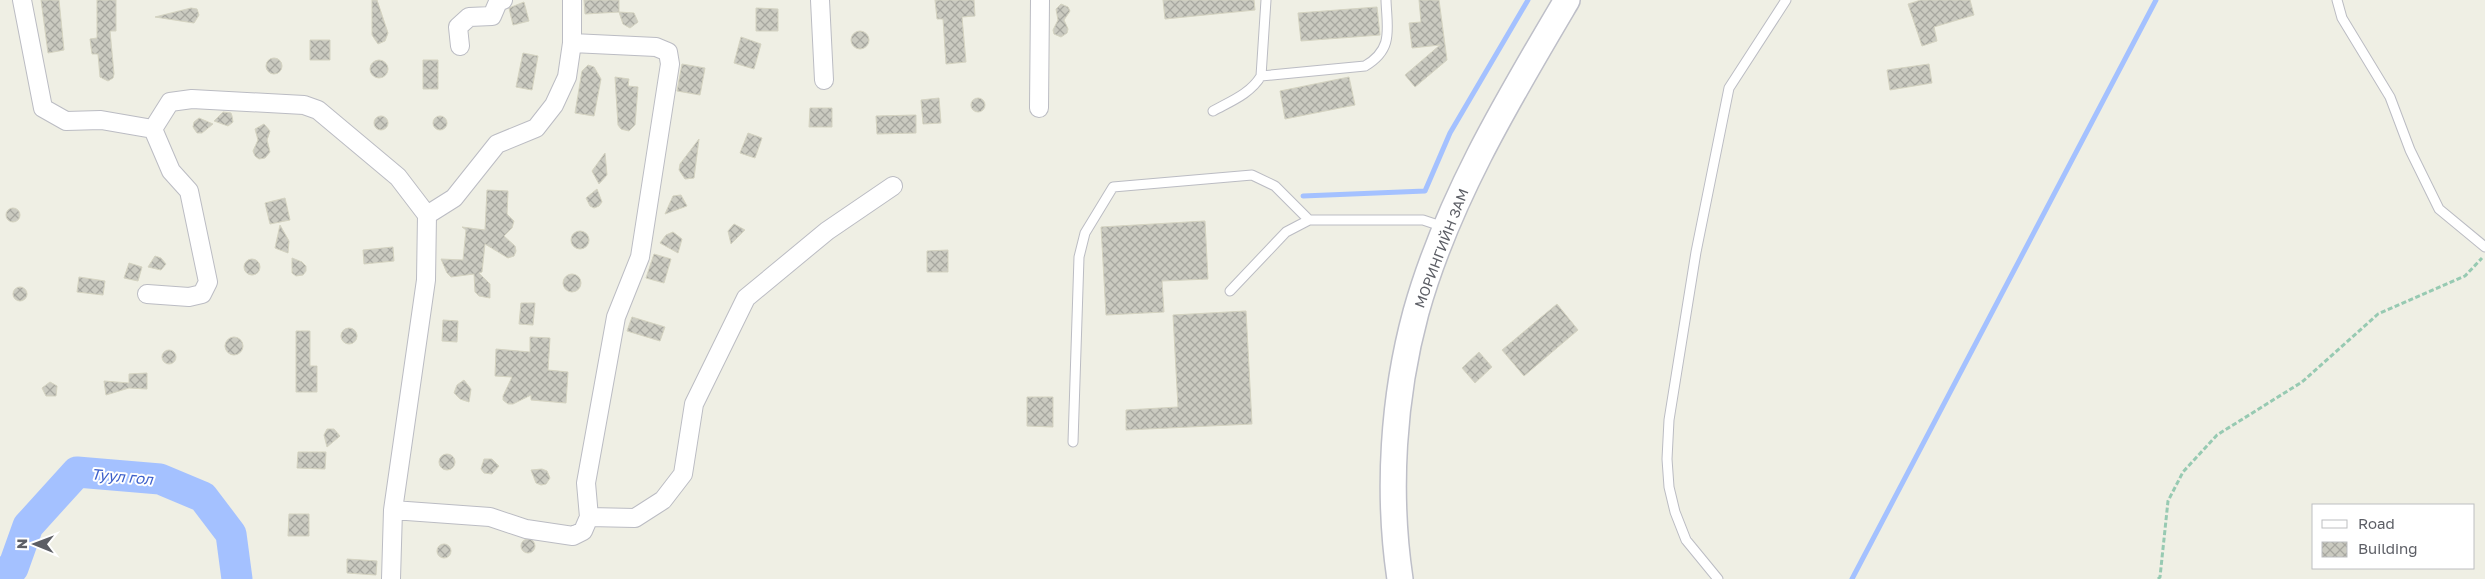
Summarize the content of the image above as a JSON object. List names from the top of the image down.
{
  "streets": {
    "main road": ["МОРИНГИЙН ЗАМ"]
  },
  "water": ["Туул гол"],
  "legend": ["Road", "Building"],
  "north": "left"
}
